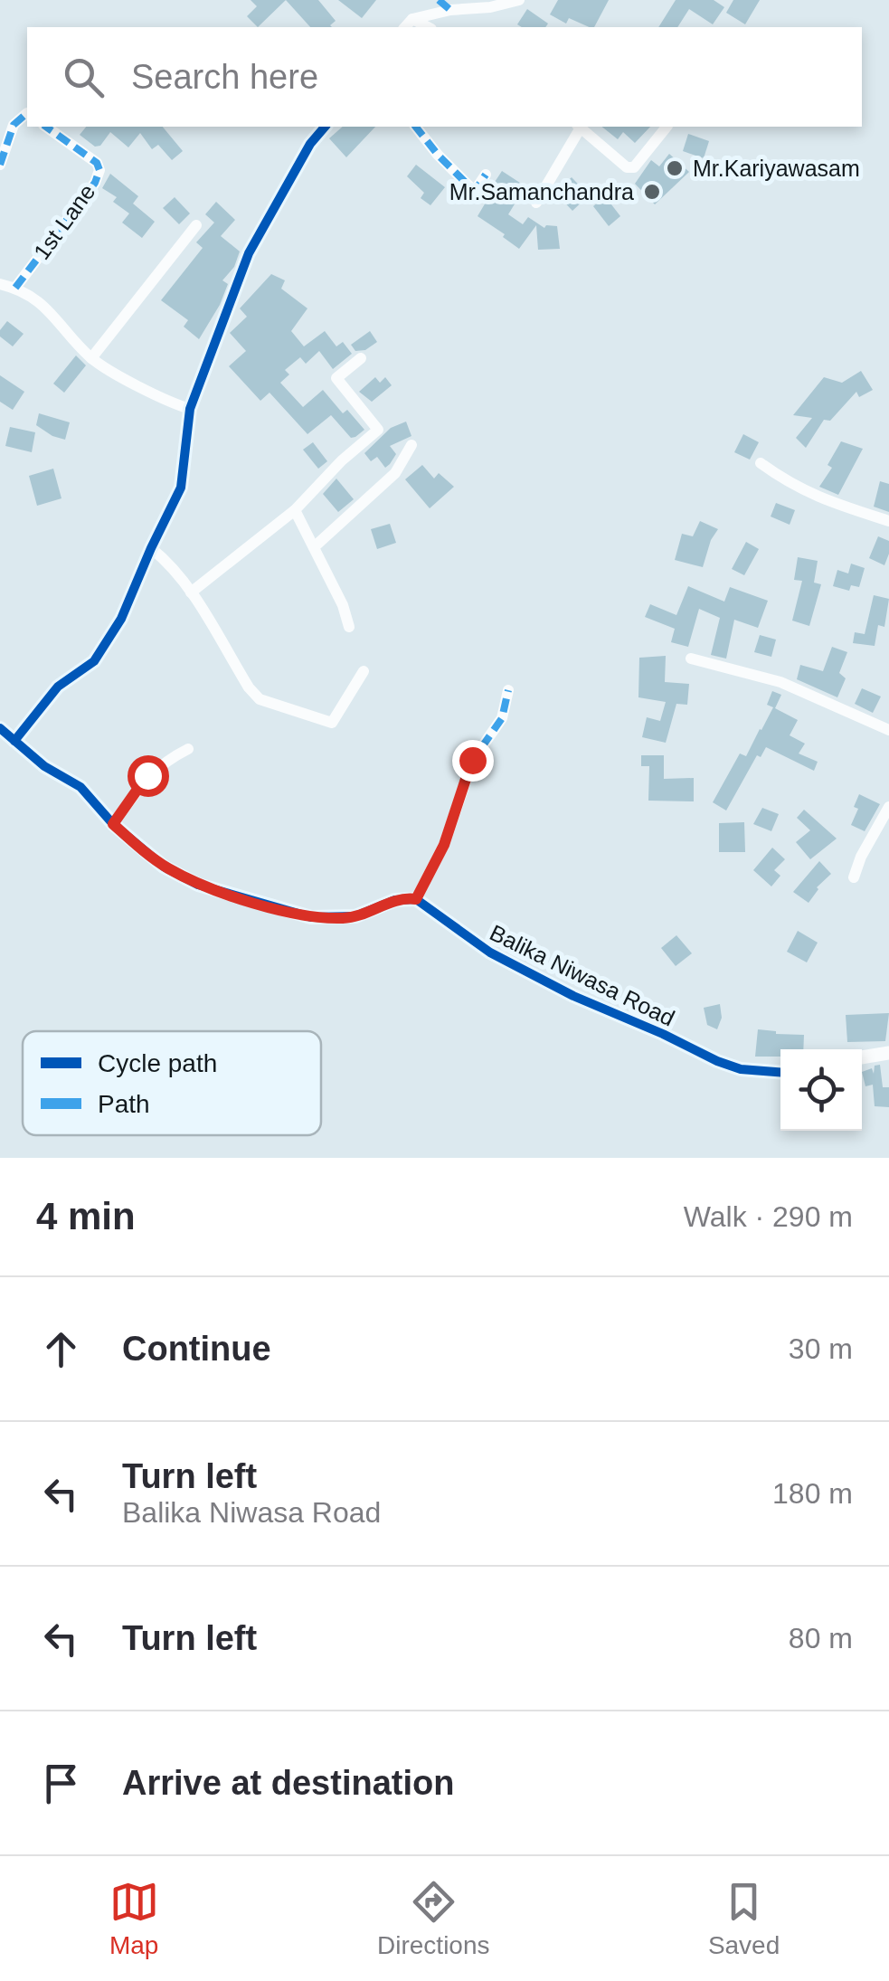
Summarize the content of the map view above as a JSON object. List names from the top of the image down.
{
  "streets": {
    "street": ["1st Lane", "Balika Niwasa Road"]
  },
  "places": ["Mr.Kariyawasam", "Mr.Samanchandra"],
  "legend": ["Cycle path", "Path"],
  "page": {
    "search": "Search here",
    "heading": ["4 min", "Walk · 290 m"],
    "list": [
      ["Continue", "30 m"],
      ["Turn left", "Balika Niwasa Road", "180 m"],
      ["Turn left", "80 m"],
      "Arrive at destination"
    ],
    "nav": ["Map", "Directions", "Saved"]
  }
}
